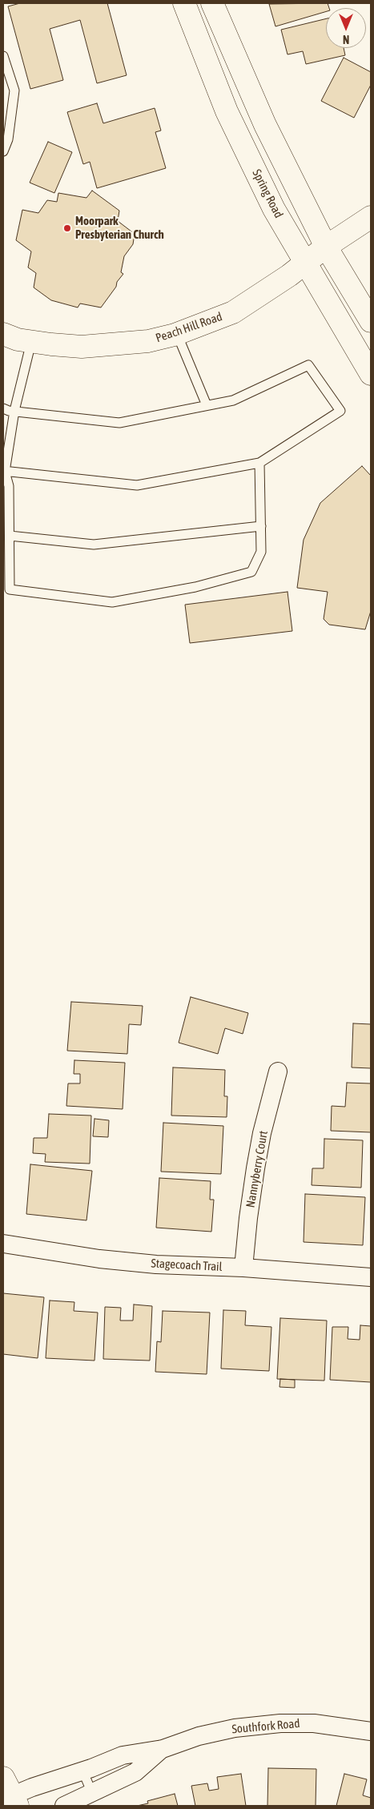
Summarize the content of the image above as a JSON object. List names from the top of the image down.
{
  "streets": {
    "main road": ["Spring Road", "Peach Hill Road"],
    "street": ["Nannyberry Court", "Stagecoach Trail", "Southfork Road"]
  },
  "crossings": [
    ["Spring Road", "Peach Hill Road"],
    ["Nannyberry Court", "Stagecoach Trail"]
  ],
  "places": ["Moorpark Presbyterian Church"],
  "north": "bottom"
}
